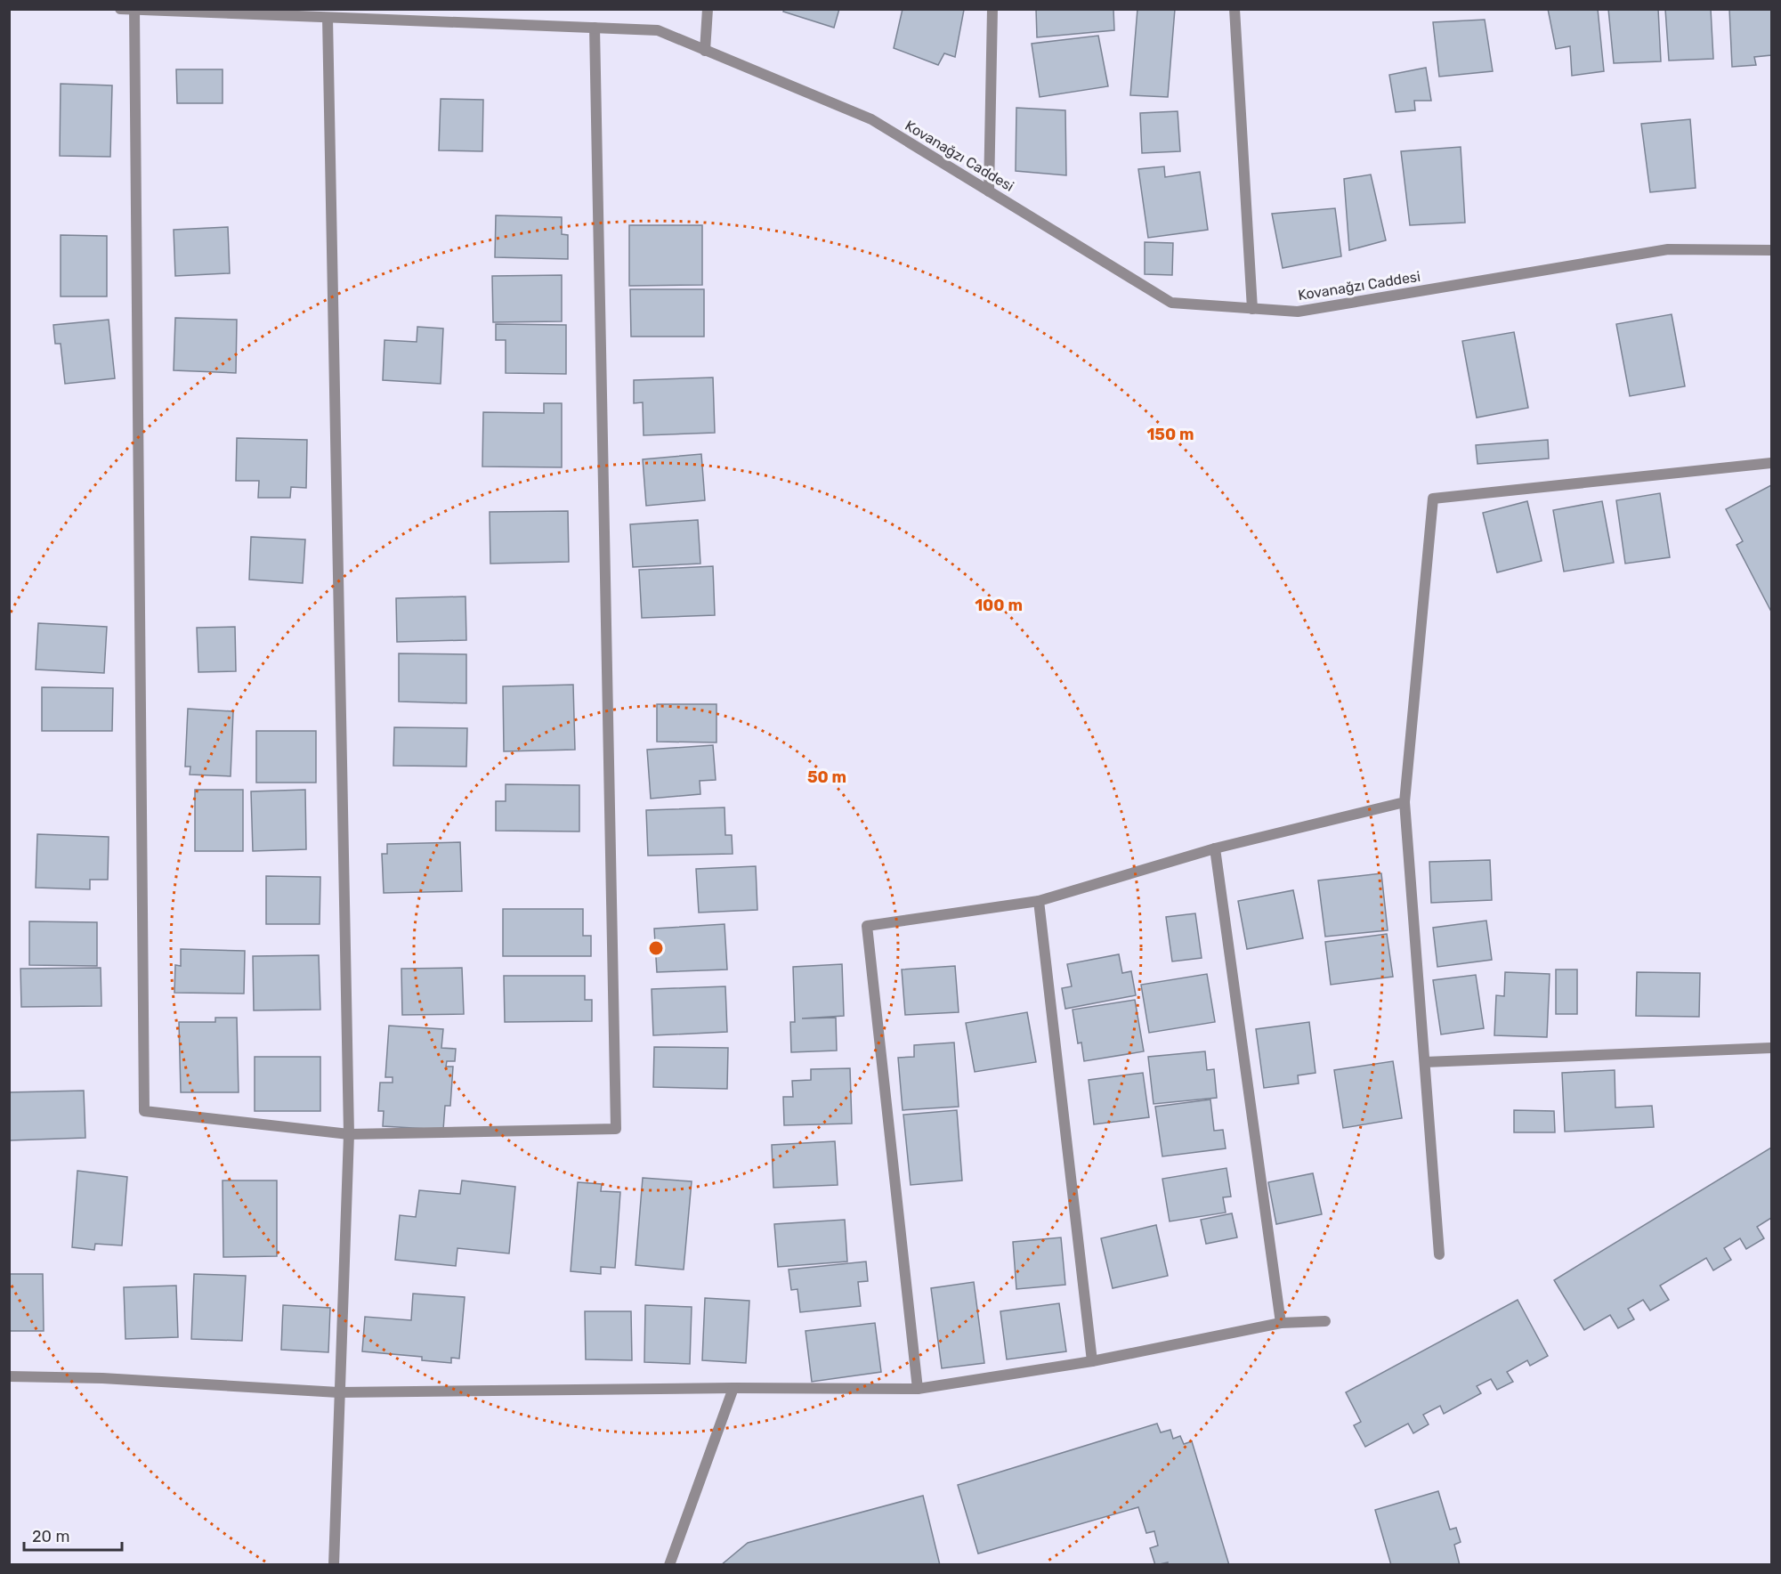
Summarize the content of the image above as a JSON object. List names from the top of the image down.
{
  "streets": {
    "street": ["Kovanağzı Caddesi"]
  },
  "scale_bar": "20 m",
  "rings": ["150 m", "100 m", "50 m"]
}
